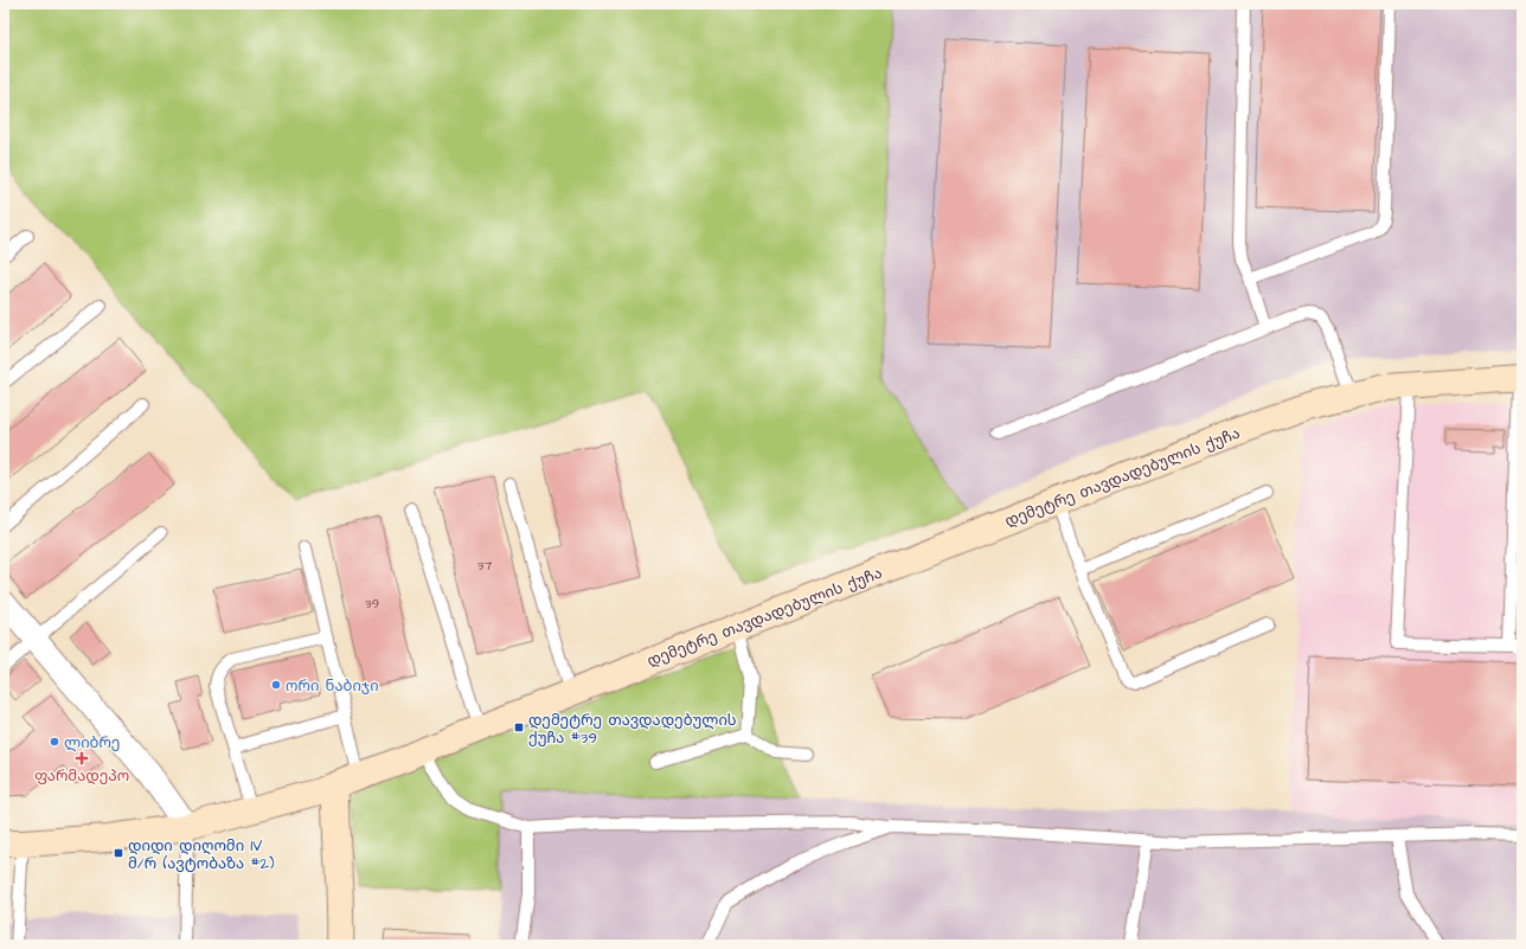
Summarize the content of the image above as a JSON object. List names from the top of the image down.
{
  "streets": {
    "main road": ["დემეტრე თავდადებულის ქუჩა"]
  },
  "places": {
    "other": ["ორი ნაბიჯი", "ლიბრე"],
    "transit": ["დემეტრე თავდადებულის ქუჩა #39", "დიდი დიღომი IV მ/რ (ავტობაზა #2)"],
    "health": ["ფარმადეპო"]
  },
  "house_numbers": ["37", "39"]
}
